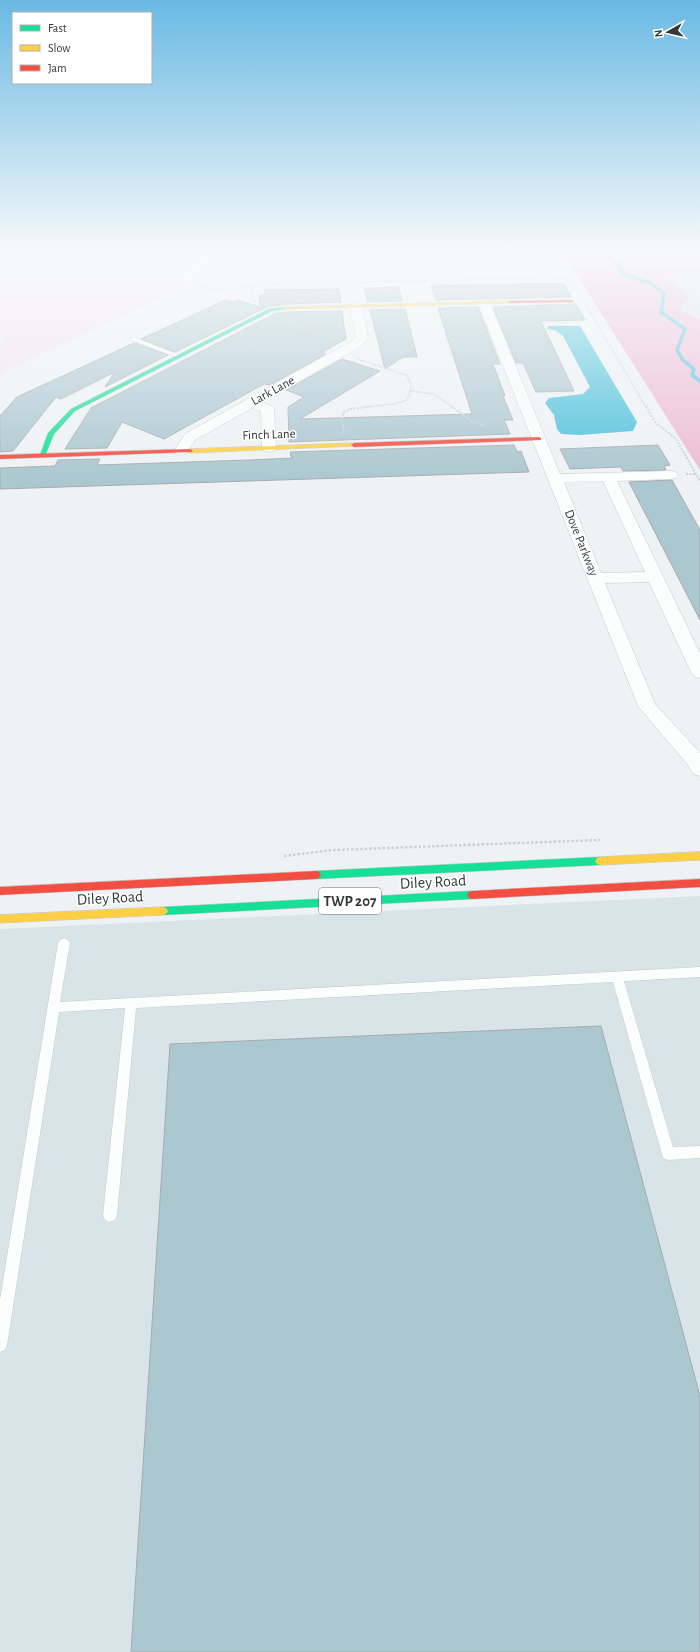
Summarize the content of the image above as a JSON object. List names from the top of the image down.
{
  "streets": {
    "main road": ["Finch Lane", "Diley Road", "TWP 207"],
    "street": ["Lark Lane", "Dove Parkway"]
  },
  "crossings": [
    ["Lark Lane", "Finch Lane"],
    ["Finch Lane", "Dove Parkway"]
  ],
  "legend": ["Fast", "Slow", "Jam"],
  "north": "left"
}
